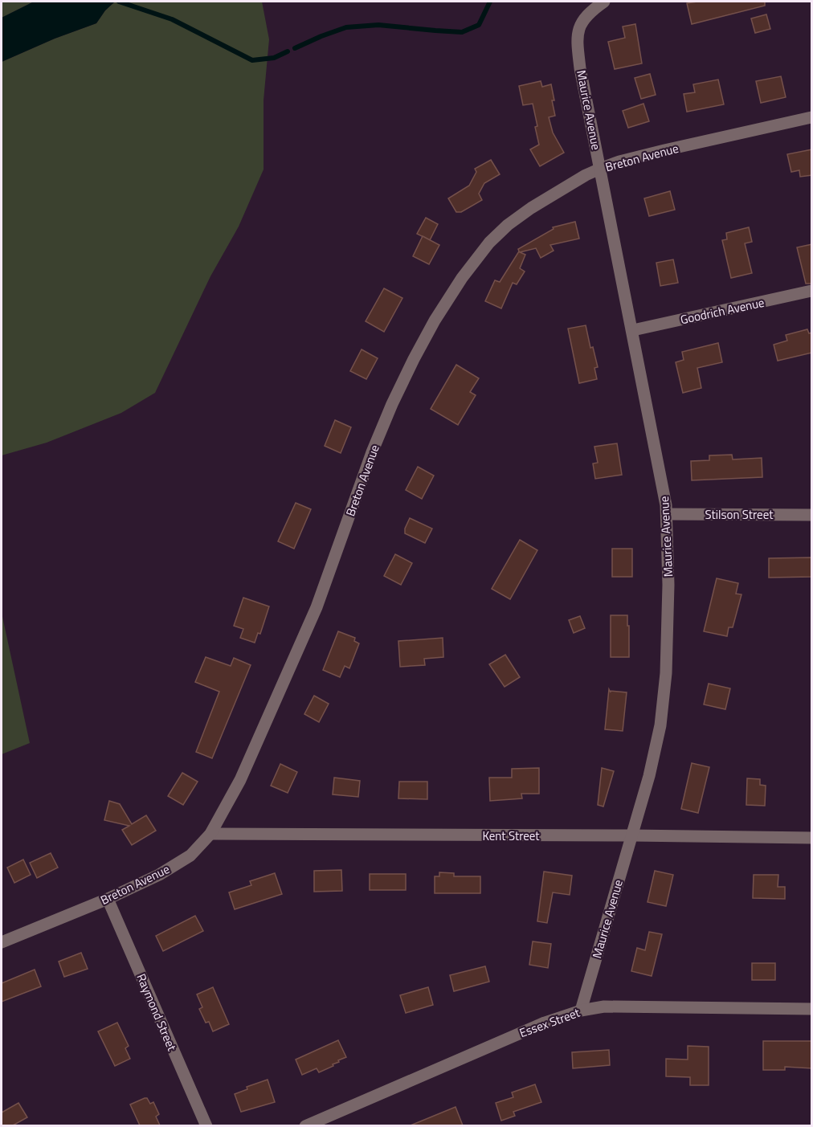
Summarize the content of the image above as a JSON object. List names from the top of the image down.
{
  "streets": {
    "street": [
      "Maurice Avenue",
      "Breton Avenue",
      "Goodrich Avenue",
      "Stilson Street",
      "Kent Street",
      "Raymond Street",
      "Essex Street"
    ]
  },
  "crossings": [
    ["Maurice Avenue", "Breton Avenue"],
    ["Maurice Avenue", "Goodrich Avenue"],
    ["Maurice Avenue", "Stilson Street"],
    ["Maurice Avenue", "Kent Street"],
    ["Maurice Avenue", "Essex Street"],
    ["Breton Avenue", "Kent Street"],
    ["Breton Avenue", "Raymond Street"]
  ]
}
